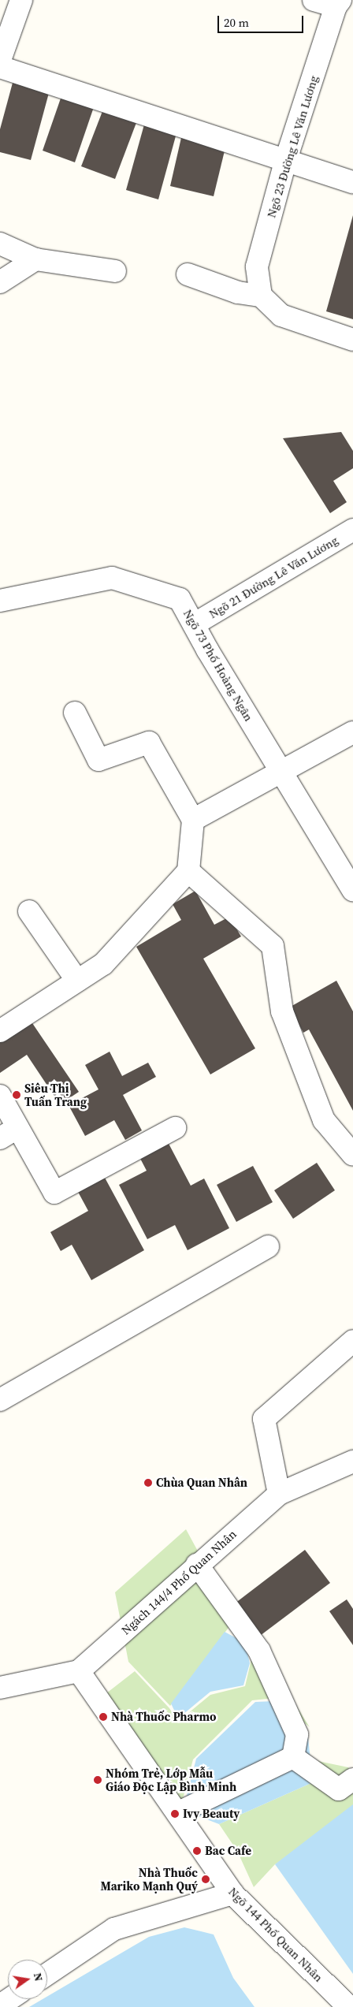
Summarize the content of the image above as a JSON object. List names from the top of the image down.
{
  "streets": {
    "street": [
      "Ngõ 23 Đường Lê Văn Lương",
      "Ngõ 21 Đường Lê Văn Lương",
      "Ngõ 73 Phố Hoàng Ngân",
      "Ngách 144/4 Phố Quan Nhân",
      "Ngõ 144 Phố Quan Nhân"
    ]
  },
  "crossings": [
    ["Ngõ 21 Đường Lê Văn Lương", "Ngõ 73 Phố Hoàng Ngân"],
    ["Ngách 144/4 Phố Quan Nhân", "Ngõ 144 Phố Quan Nhân"]
  ],
  "places": [
    "Siêu Thị Tuấn Trang",
    "Chùa Quan Nhân",
    "Nhà Thuốc Pharmo",
    "Nhóm Trẻ, Lớp Mẫu Giáo Độc Lập Bình Minh",
    "Ivy Beauty",
    "Bac Cafe",
    "Nhà Thuốc Mariko Mạnh Quý"
  ],
  "scale_bar": "20 m",
  "north": "right"
}
